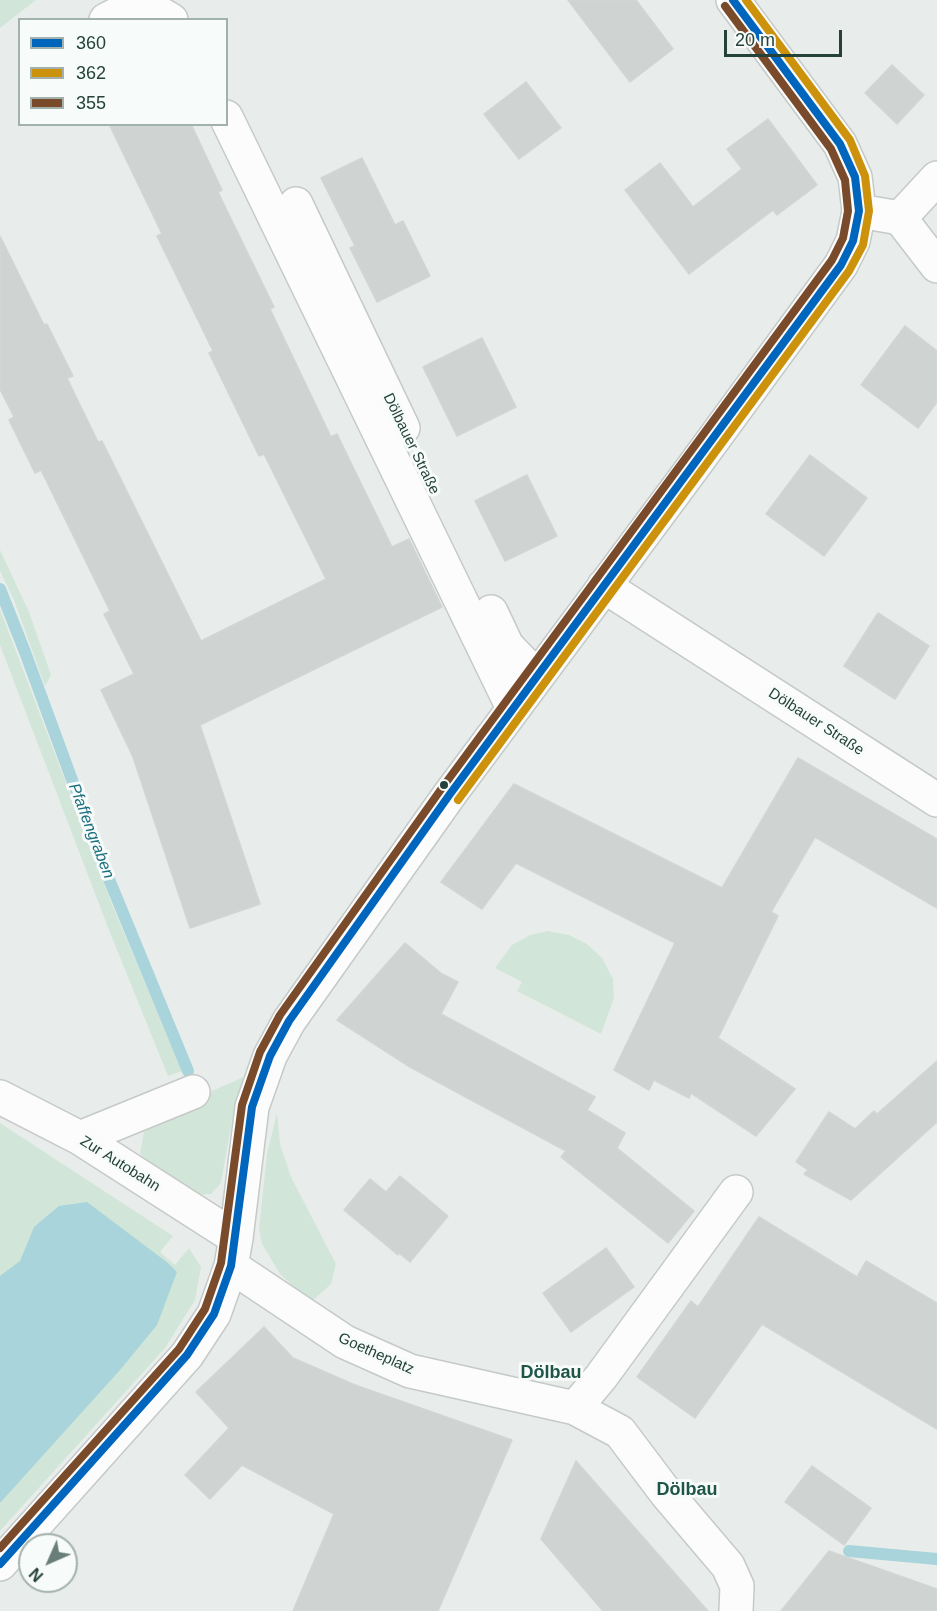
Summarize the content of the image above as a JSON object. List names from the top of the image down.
{
  "streets": {
    "street": ["Dölbauer Straße", "Zur Autobahn", "Goetheplatz"]
  },
  "crossings": [
    ["Zur Autobahn", "Goetheplatz"]
  ],
  "districts": ["Dölbau", "Dölbau"],
  "water": ["Pfaffengraben"],
  "lines": ["transit line 360", "transit line 362", "transit line 355"],
  "legend": ["360", "362", "355"],
  "scale_bar": "20 m",
  "north": "bottom left"
}
